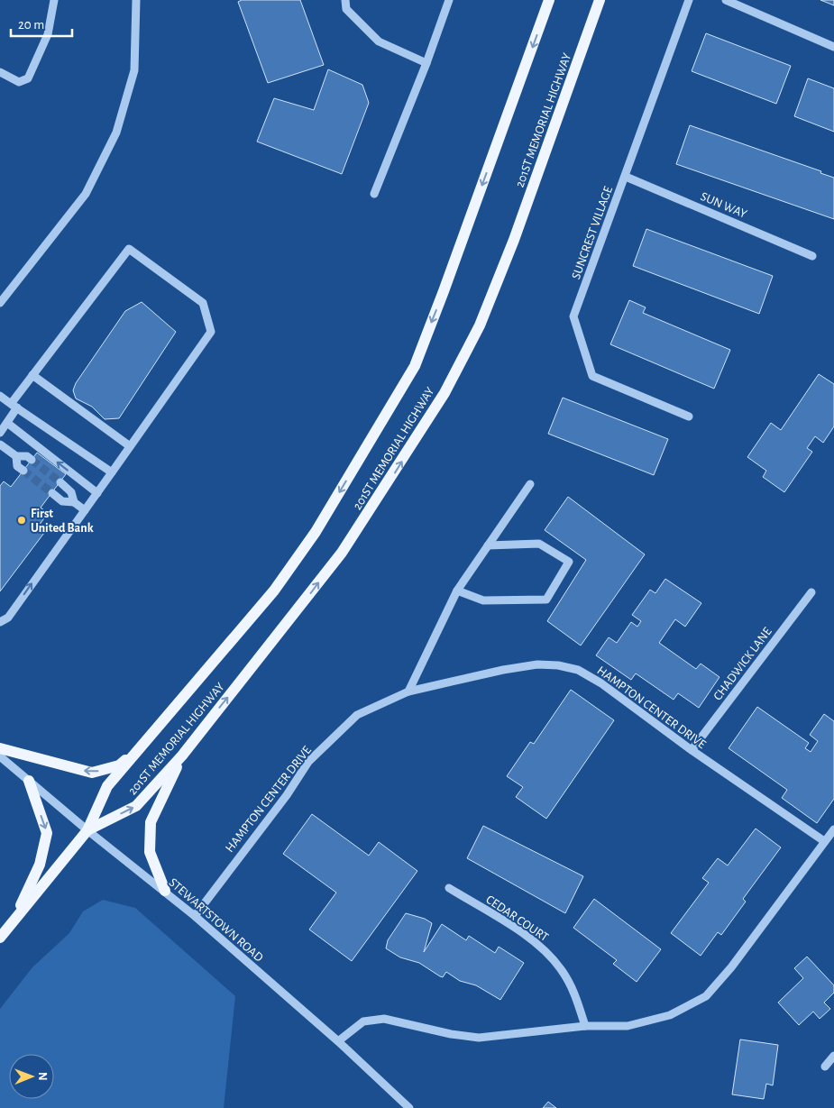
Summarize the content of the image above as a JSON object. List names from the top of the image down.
{
  "streets": {
    "main road": ["201ST MEMORIAL HIGHWAY"],
    "street": [
      "SUN WAY",
      "SUNCREST VILLAGE",
      "CHADWICK LANE",
      "HAMPTON CENTER DRIVE",
      "CEDAR COURT",
      "STEWARTSTOWN ROAD"
    ]
  },
  "crossings": [
    ["201ST MEMORIAL HIGHWAY", "STEWARTSTOWN ROAD"],
    ["SUN WAY", "SUNCREST VILLAGE"],
    ["CHADWICK LANE", "HAMPTON CENTER DRIVE"],
    ["HAMPTON CENTER DRIVE", "STEWARTSTOWN ROAD"]
  ],
  "places": ["First United Bank"],
  "scale_bar": "20 m",
  "north": "right"
}
